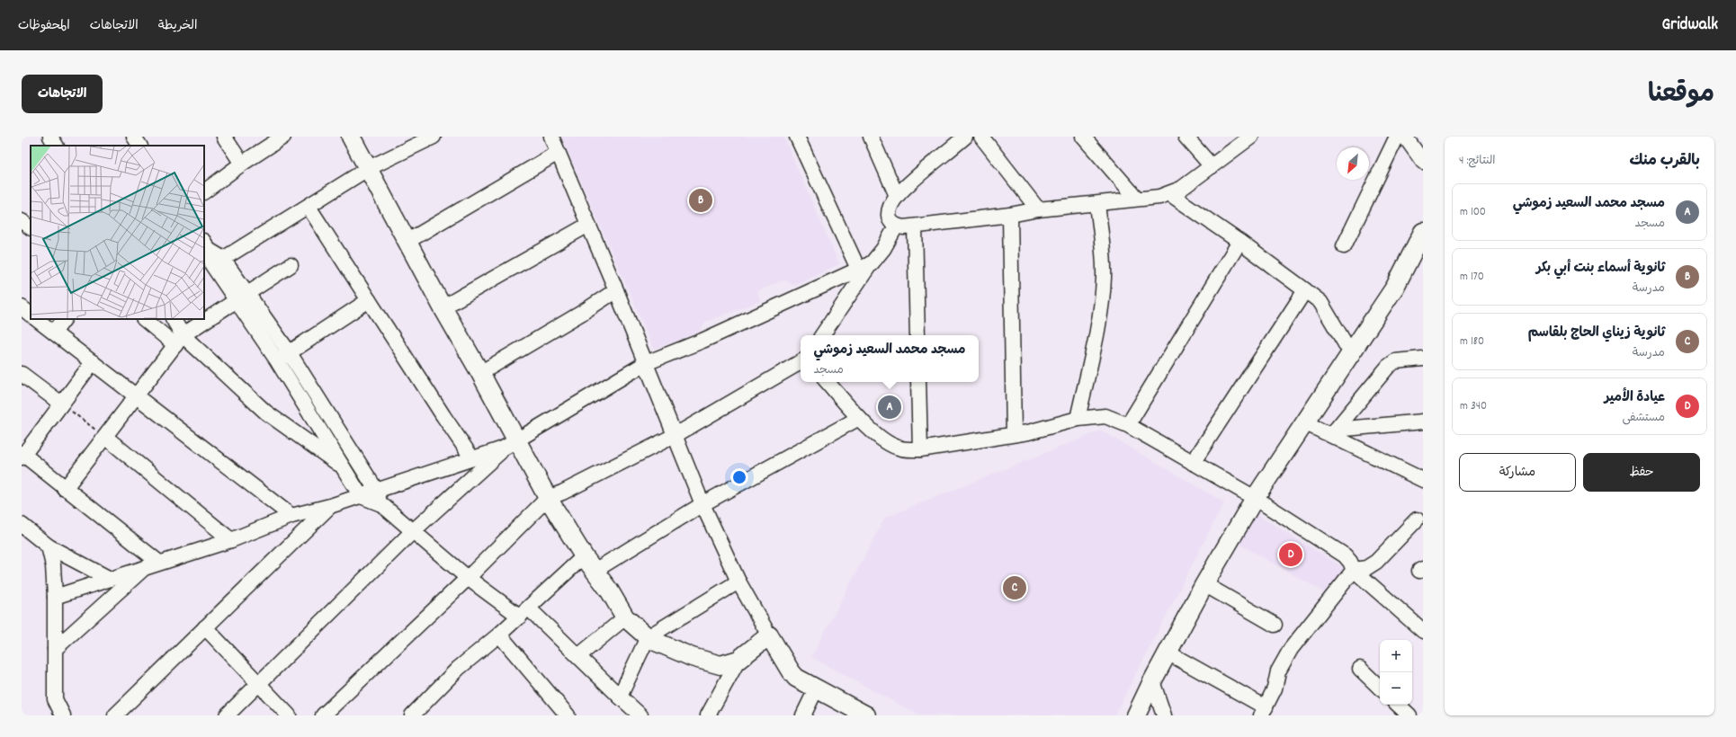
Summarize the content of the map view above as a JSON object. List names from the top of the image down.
{
  "north": "bottom left",
  "page": {
    "header": "Gridwalk",
    "nav": ["الخريطة", "الاتجاهات", "المحفوظات"],
    "title": "موقعنا",
    "buttons": [
      "الاتجاهات",
      ["حفظ", "مشاركة"]
    ],
    "heading": ["بالقرب منك", "النتائج: 4"],
    "list": [
      {
        "mark": "A",
        "name": "مسجد محمد السعيد زموشي",
        "note": "مسجد",
        "value": "100 m"
      },
      {
        "mark": "B",
        "name": "ثانوية أسماء بنت أبي بكر",
        "note": "مدرسة",
        "value": "170 m"
      },
      {
        "mark": "C",
        "name": "ثانوية زيناي الحاج بلقاسم",
        "note": "مدرسة",
        "value": "180 m"
      },
      {
        "mark": "D",
        "name": "عيادة الأمير",
        "note": "مستشفى",
        "value": "340 m"
      }
    ],
    "pins": [
      "B",
      "A",
      "D",
      "C"
    ],
    "popup": ["مسجد محمد السعيد زموشي", "مسجد"],
    "map_buttons": ["+", "−"]
  }
}
